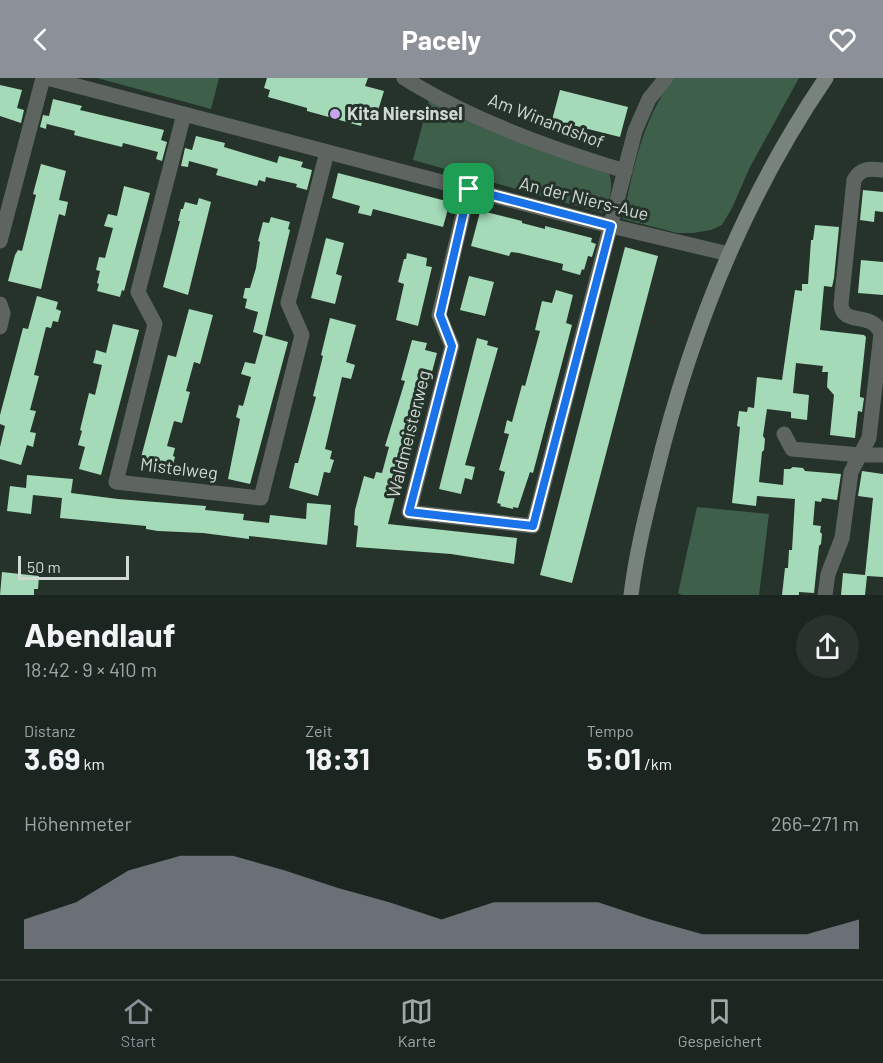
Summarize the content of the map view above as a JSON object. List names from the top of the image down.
{
  "streets": {
    "street": [
      "Am Winandshof",
      "An der Niers-Aue",
      "Waldmeisterweg",
      "Mistelweg"
    ]
  },
  "crossings": [
    ["An der Niers-Aue", "Waldmeisterweg"],
    ["An der Niers-Aue", "Mistelweg"]
  ],
  "places": ["Kita Niersinsel"],
  "scale_bar": "50 m",
  "page": {
    "header": "Pacely",
    "scale": "50 m",
    "heading": ["Abendlauf", "18:42 · 9 × 410 m"],
    "stats": [
      ["Distanz", "3.69 km"],
      ["Zeit", "18:31"],
      ["Tempo", "5:01 /km"]
    ],
    "chart": ["Höhenmeter", "266–271 m"],
    "tabs": ["Start", "Karte", "Gespeichert"]
  }
}
